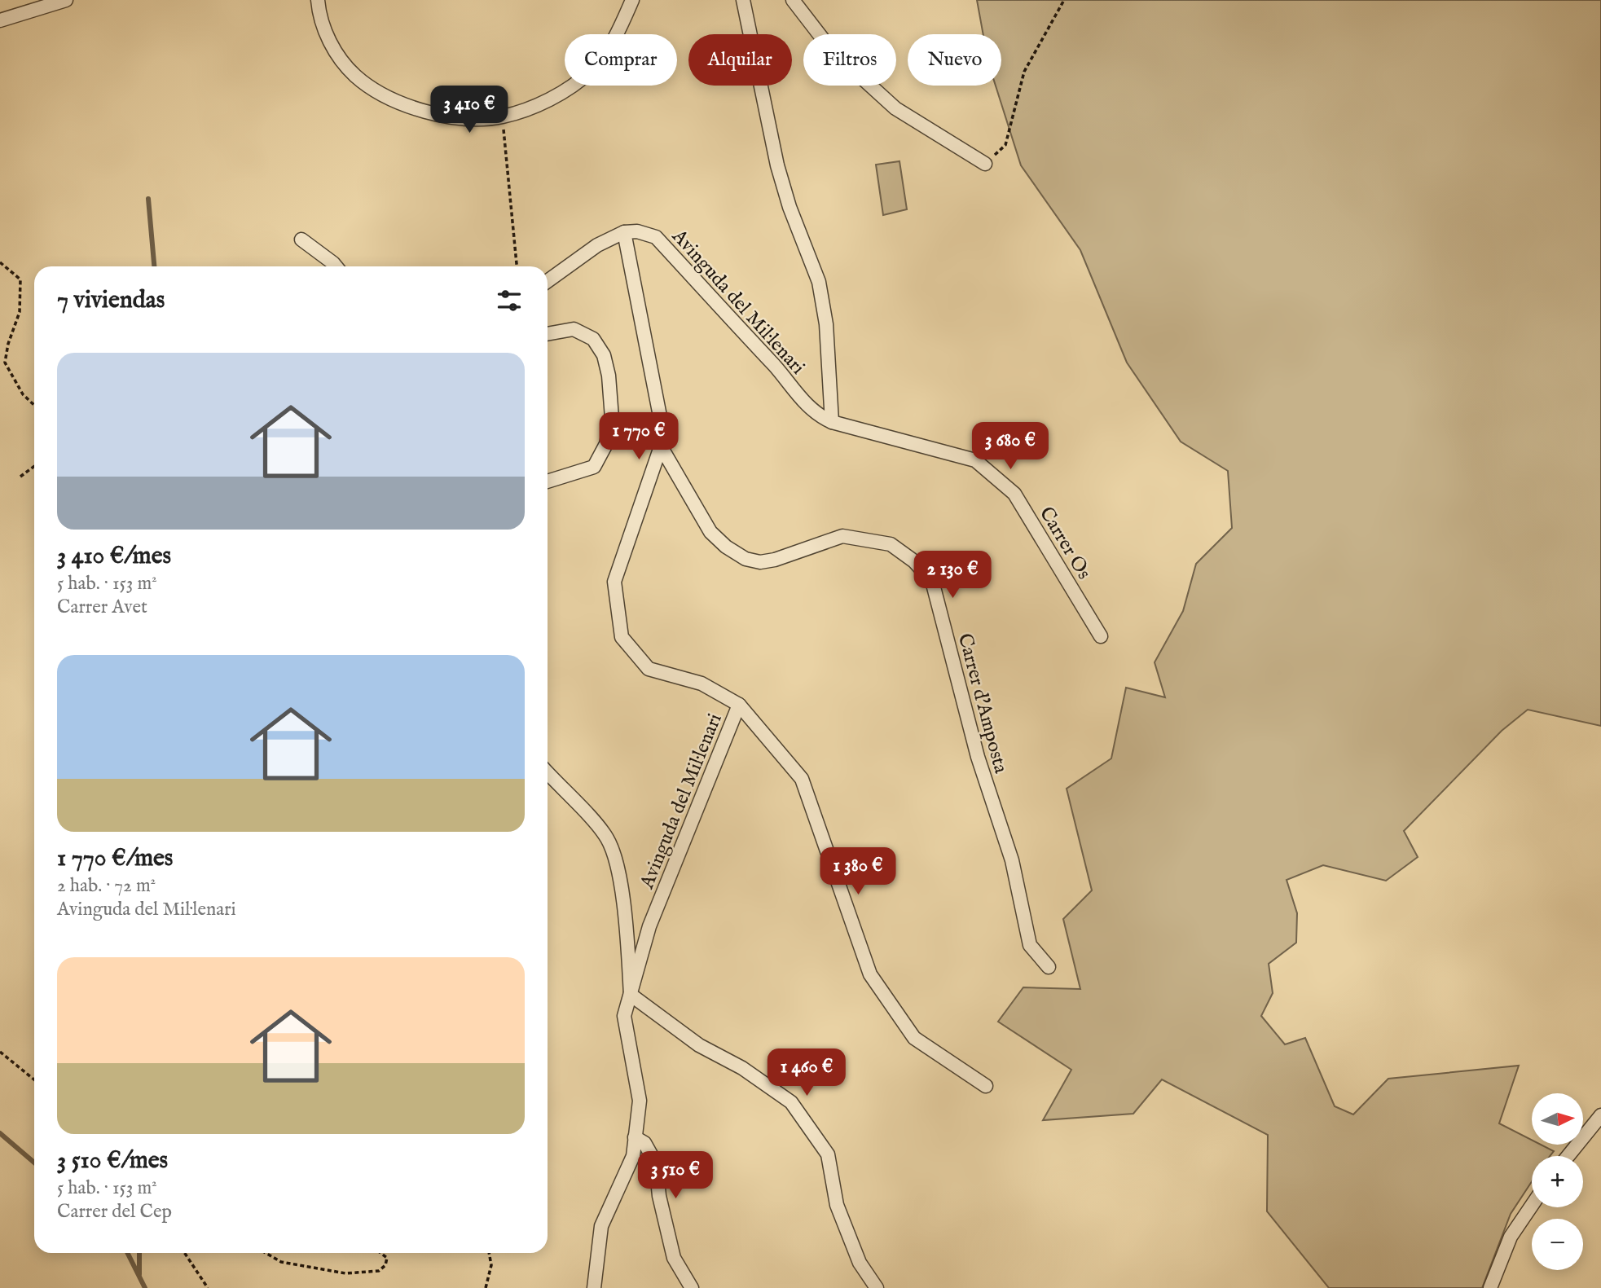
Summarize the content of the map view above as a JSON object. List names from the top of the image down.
{
  "streets": {
    "street": ["Avinguda del Mil·lenari", "Carrer Os", "Carrer d'Amposta"]
  },
  "crossings": [
    ["Avinguda del Mil·lenari", "Carrer Os"],
    ["Avinguda del Mil·lenari", "Carrer d'Amposta"]
  ],
  "north": "right",
  "page": {
    "chip": [
      "Comprar",
      "Alquilar",
      "Filtros",
      "Nuevo"
    ],
    "price": [
      "3 410 €",
      "1 770 €",
      "3 680 €",
      "2 130 €",
      "1 380 €",
      "1 460 €",
      "3 510 €"
    ],
    "heading": "7 viviendas",
    "list": [
      {
        "name": "3 410 €/mes",
        "note": "5 hab. · 153 m² · Carrer Avet"
      },
      {
        "name": "1 770 €/mes",
        "note": "2 hab. · 72 m² · Avinguda del Mil·lenari"
      },
      {
        "name": "3 510 €/mes",
        "note": "5 hab. · 153 m² · Carrer del Cep"
      }
    ],
    "map_buttons": ["+", "−"]
  }
}
